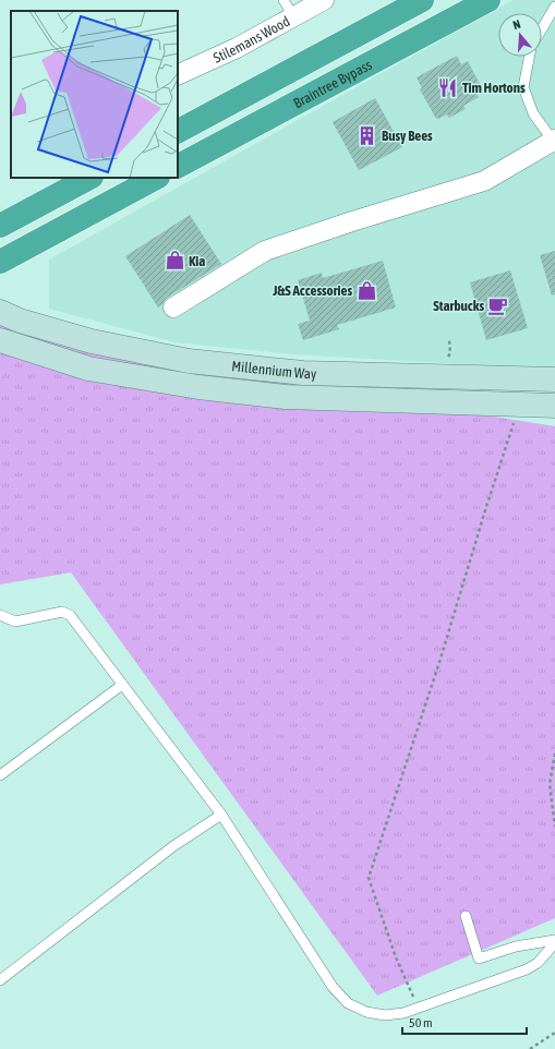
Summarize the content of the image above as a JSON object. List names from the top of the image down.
{
  "streets": {
    "highway": ["Braintree Bypass"],
    "main road": ["Millennium Way"],
    "street": ["Stilemans Wood"]
  },
  "places": {
    "restaurant": ["Tim Hortons"],
    "building": ["Busy Bees"],
    "shop": ["Kia", "J&S Accessories"],
    "cafe": ["Starbucks"]
  },
  "scale_bar": "50 m",
  "north": "top"
}
